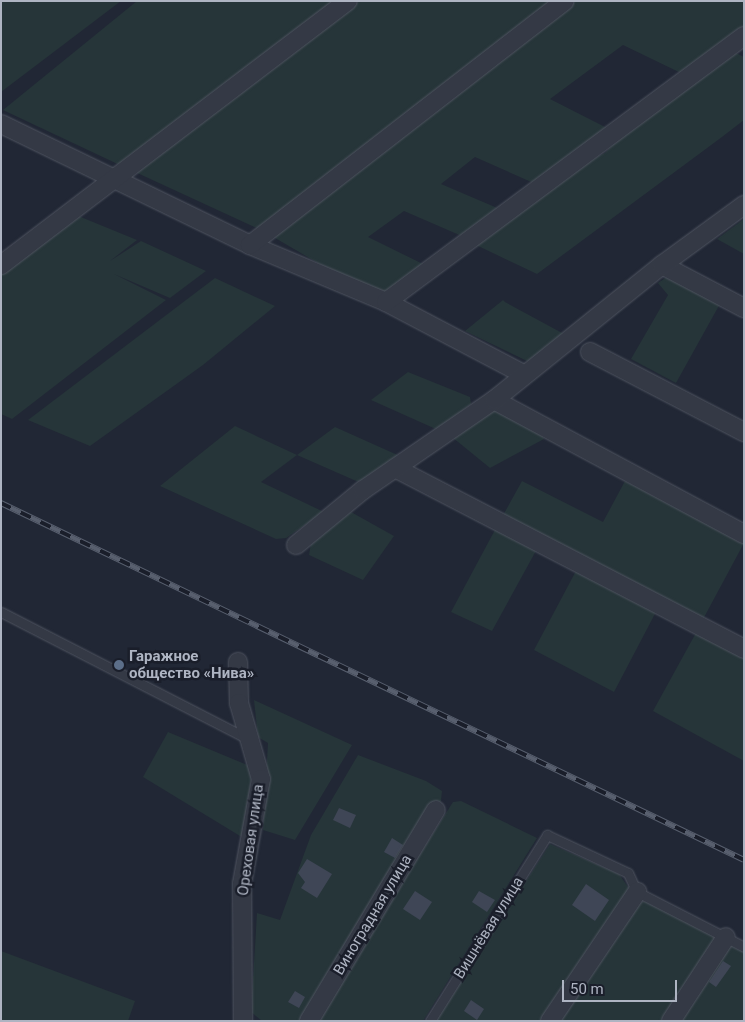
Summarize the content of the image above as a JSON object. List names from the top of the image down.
{
  "streets": {
    "street": ["Ореховая улица", "Виноградная улица"],
    "lane": ["Вишнёвая улица"]
  },
  "places": ["Гаражное общество «Нива»"],
  "scale_bar": "50 m"
}
